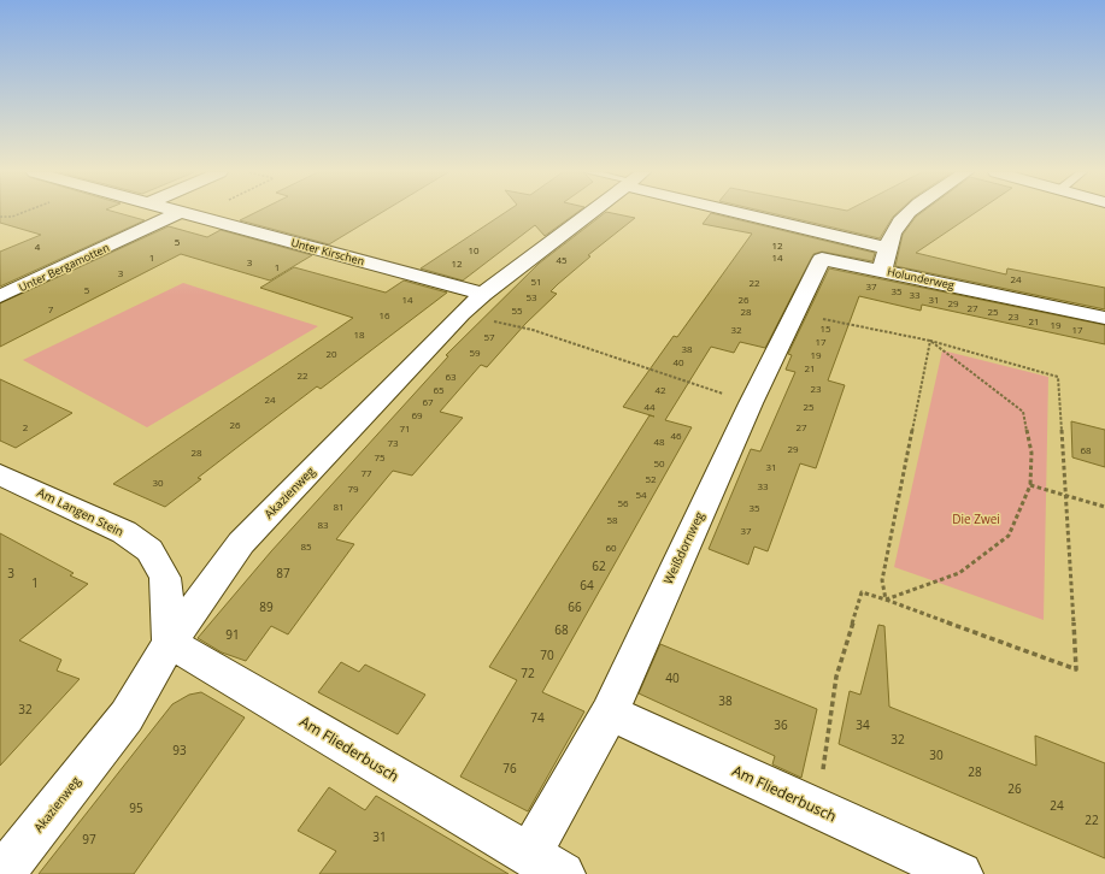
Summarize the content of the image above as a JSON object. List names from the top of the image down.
{
  "streets": {
    "street": [
      "Unter Kirschen",
      "Unter Bergamotten",
      "Holunderweg",
      "Akazienweg",
      "Am Langen Stein",
      "Weißdornweg",
      "Am Fliederbusch"
    ]
  },
  "crossings": [
    ["Unter Kirschen", "Unter Bergamotten"],
    ["Unter Kirschen", "Akazienweg"],
    ["Holunderweg", "Weißdornweg"],
    ["Akazienweg", "Am Langen Stein"],
    ["Akazienweg", "Am Fliederbusch"],
    ["Am Langen Stein", "Am Fliederbusch"],
    ["Weißdornweg", "Am Fliederbusch"]
  ],
  "parks": ["Die Zwei"],
  "house_numbers": [
    "5",
    "12",
    "4",
    "10",
    "1",
    "14",
    "45",
    "3",
    "12",
    "1",
    "3",
    "24",
    "51",
    "22",
    "37",
    "5",
    "35",
    "33",
    "53",
    "14",
    "26",
    "31",
    "29",
    "27",
    "7",
    "55",
    "28",
    "25",
    "16",
    "23",
    "21",
    "19",
    "15",
    "32",
    "17",
    "18",
    "57",
    "17",
    "38",
    "59",
    "20",
    "19",
    "40",
    "21",
    "22",
    "63",
    "23",
    "65",
    "42",
    "24",
    "67",
    "44",
    "25",
    "69",
    "26",
    "2",
    "27",
    "71",
    "46",
    "48",
    "73",
    "29",
    "68",
    "28",
    "75",
    "50",
    "31",
    "77",
    "52",
    "30",
    "33",
    "79",
    "54",
    "56",
    "81",
    "35",
    "58",
    "83",
    "37",
    "85",
    "60",
    "62",
    "3",
    "87",
    "1",
    "64",
    "89",
    "66",
    "68",
    "91",
    "70",
    "72",
    "40",
    "38",
    "32",
    "74",
    "36",
    "34",
    "32",
    "93",
    "30",
    "76",
    "28",
    "26",
    "24",
    "95",
    "22",
    "31",
    "97"
  ]
}
